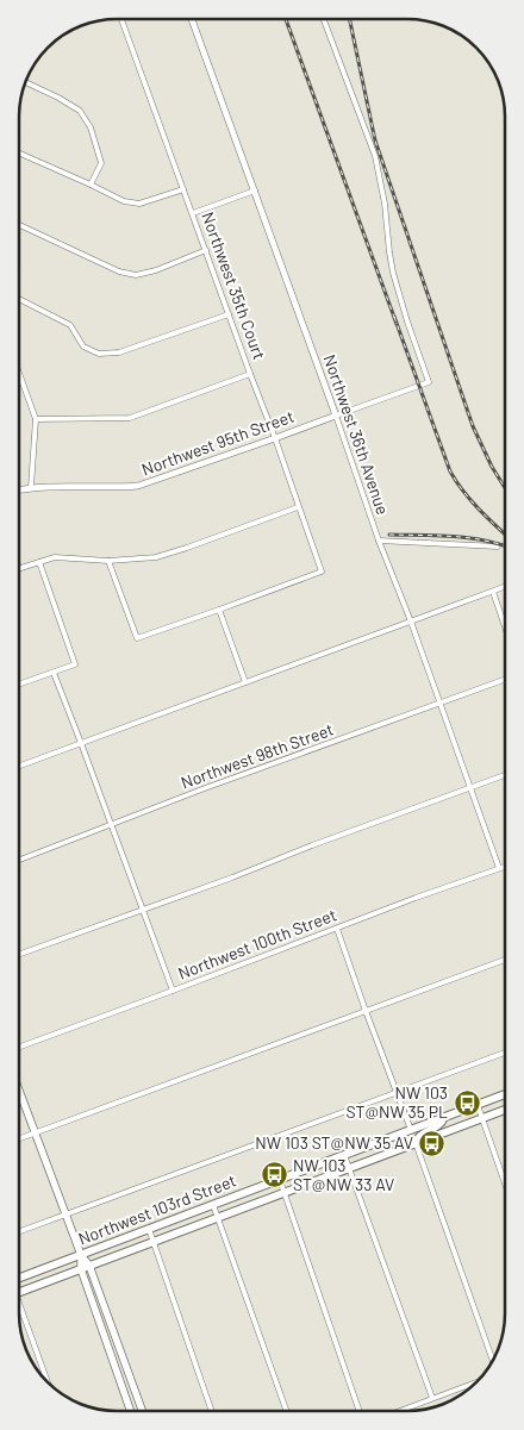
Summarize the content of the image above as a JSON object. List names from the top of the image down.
{
  "streets": {
    "main road": ["Northwest 103rd Street"],
    "street": [
      "Northwest 35th Court",
      "Northwest 36th Avenue",
      "Northwest 95th Street",
      "Northwest 98th Street",
      "Northwest 100th Street"
    ]
  },
  "crossings": [
    ["Northwest 35th Court", "Northwest 95th Street"],
    ["Northwest 36th Avenue", "Northwest 95th Street"],
    ["Northwest 36th Avenue", "Northwest 98th Street"],
    ["Northwest 36th Avenue", "Northwest 100th Street"]
  ],
  "places": {
    "bus stop": ["NW 103 ST@NW 35 PL", "NW 103 ST@NW 35 AV", "NW 103 ST@NW 33 AV"]
  }
}
